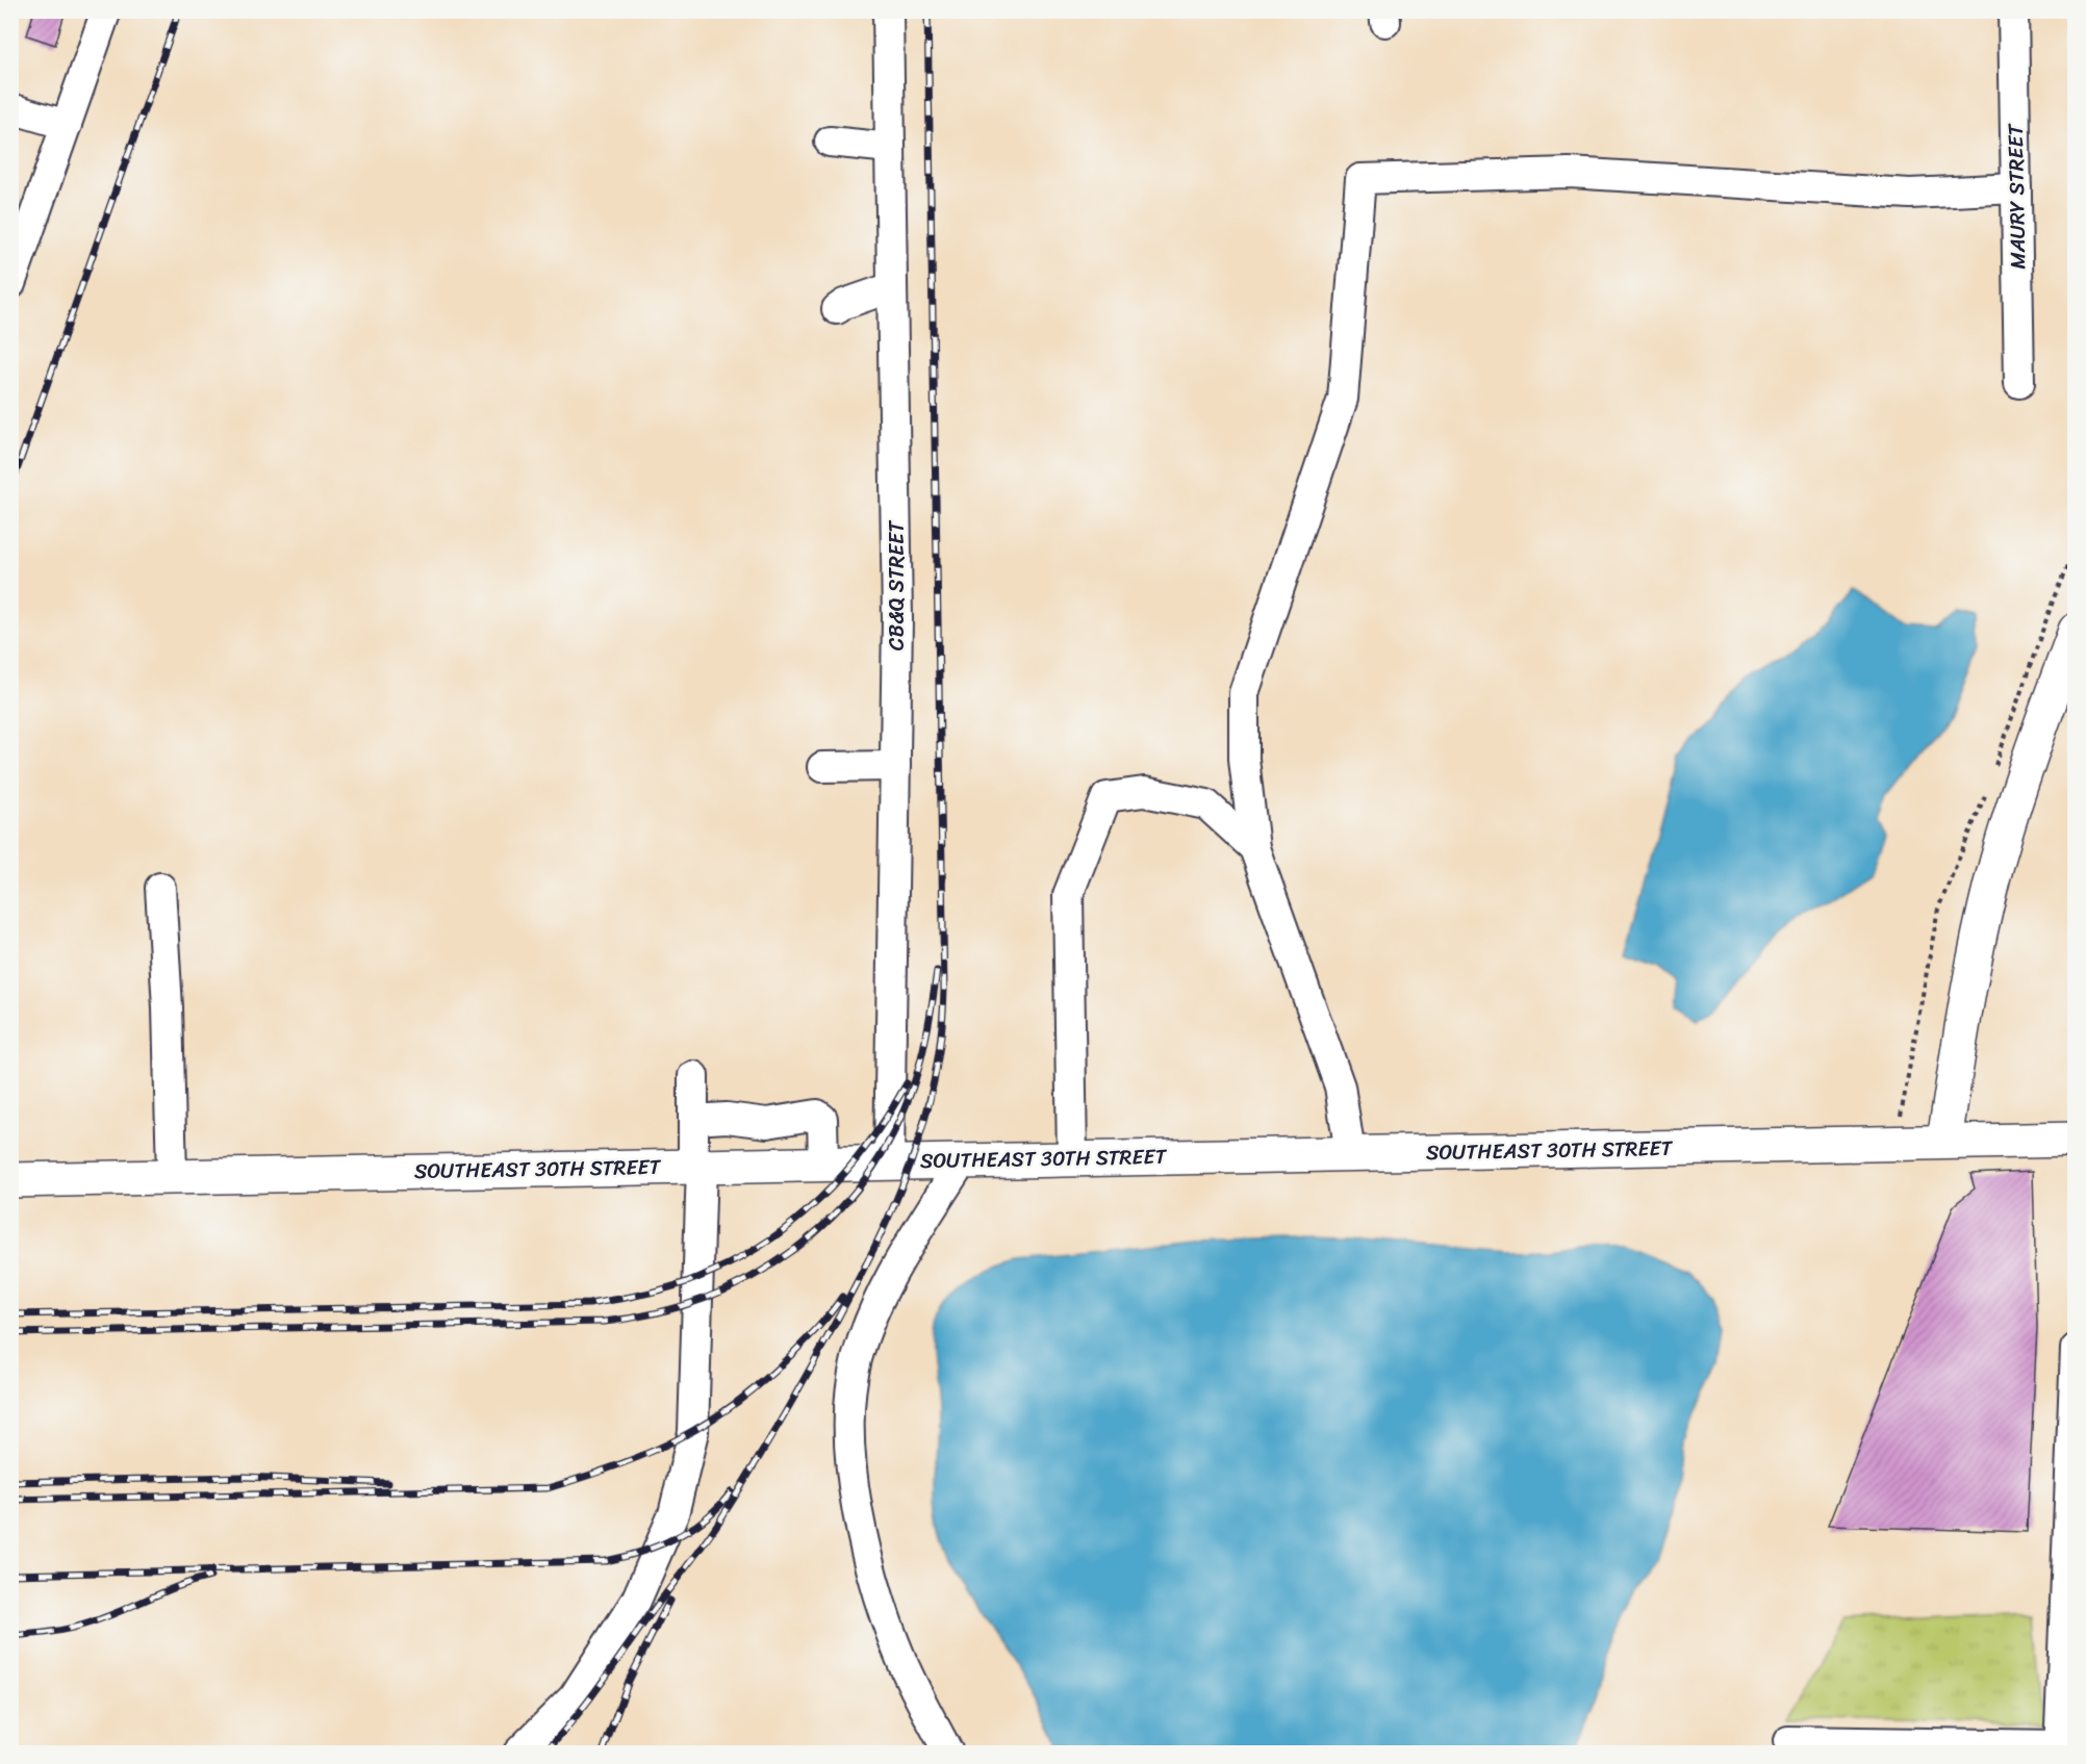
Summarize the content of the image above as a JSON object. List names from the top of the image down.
{
  "streets": {
    "main road": ["SOUTHEAST 30TH STREET"],
    "street": ["MAURY STREET", "CB&Q STREET"]
  },
  "crossings": [
    ["CB&Q STREET", "SOUTHEAST 30TH STREET"]
  ]
}
